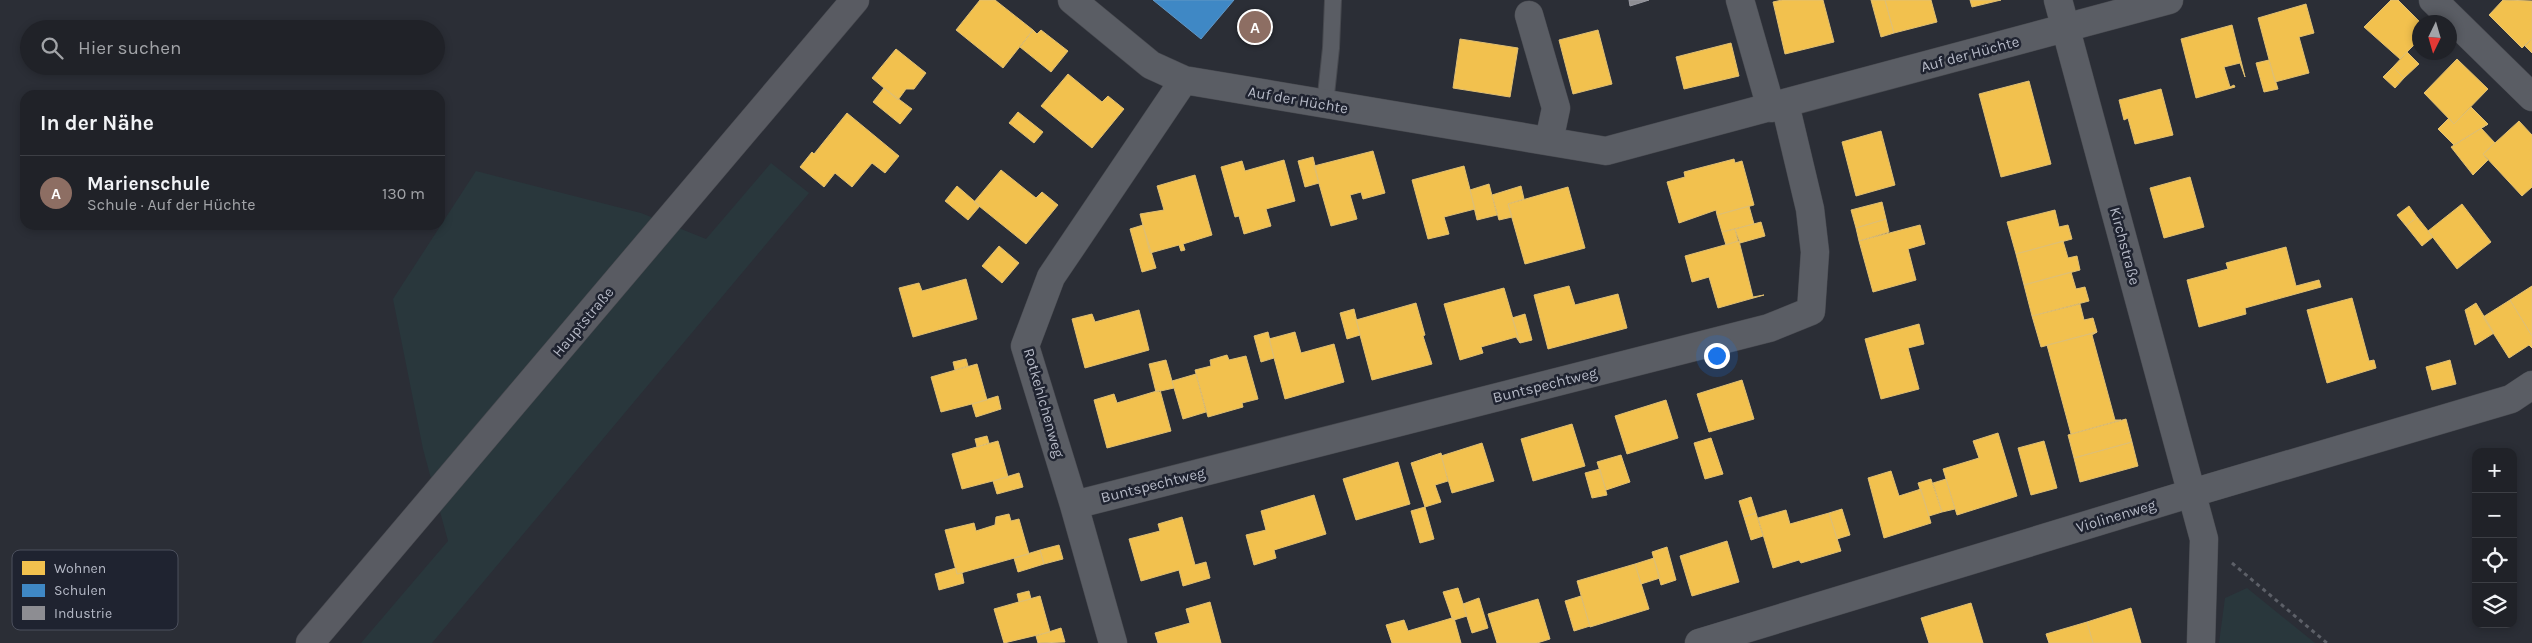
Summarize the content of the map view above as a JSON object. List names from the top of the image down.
{
  "streets": {
    "street": [
      "Auf der Hüchte",
      "Kirchstraße",
      "Hauptstraße",
      "Buntspechtweg",
      "Rotkehlchenweg",
      "Violinenweg"
    ]
  },
  "crossings": [
    ["Auf der Hüchte", "Kirchstraße"],
    ["Auf der Hüchte", "Buntspechtweg"],
    ["Auf der Hüchte", "Rotkehlchenweg"],
    ["Kirchstraße", "Violinenweg"],
    ["Buntspechtweg", "Rotkehlchenweg"]
  ],
  "legend": ["Wohnen", "Schulen", "Industrie"],
  "north": "bottom",
  "page": {
    "pins": "A",
    "search": "Hier suchen",
    "heading": "In der Nähe",
    "list": [
      {
        "mark": "A",
        "name": "Marienschule",
        "note": "Schule · Auf der Hüchte",
        "value": "130 m"
      }
    ],
    "map_buttons": ["+", "−"]
  }
}
